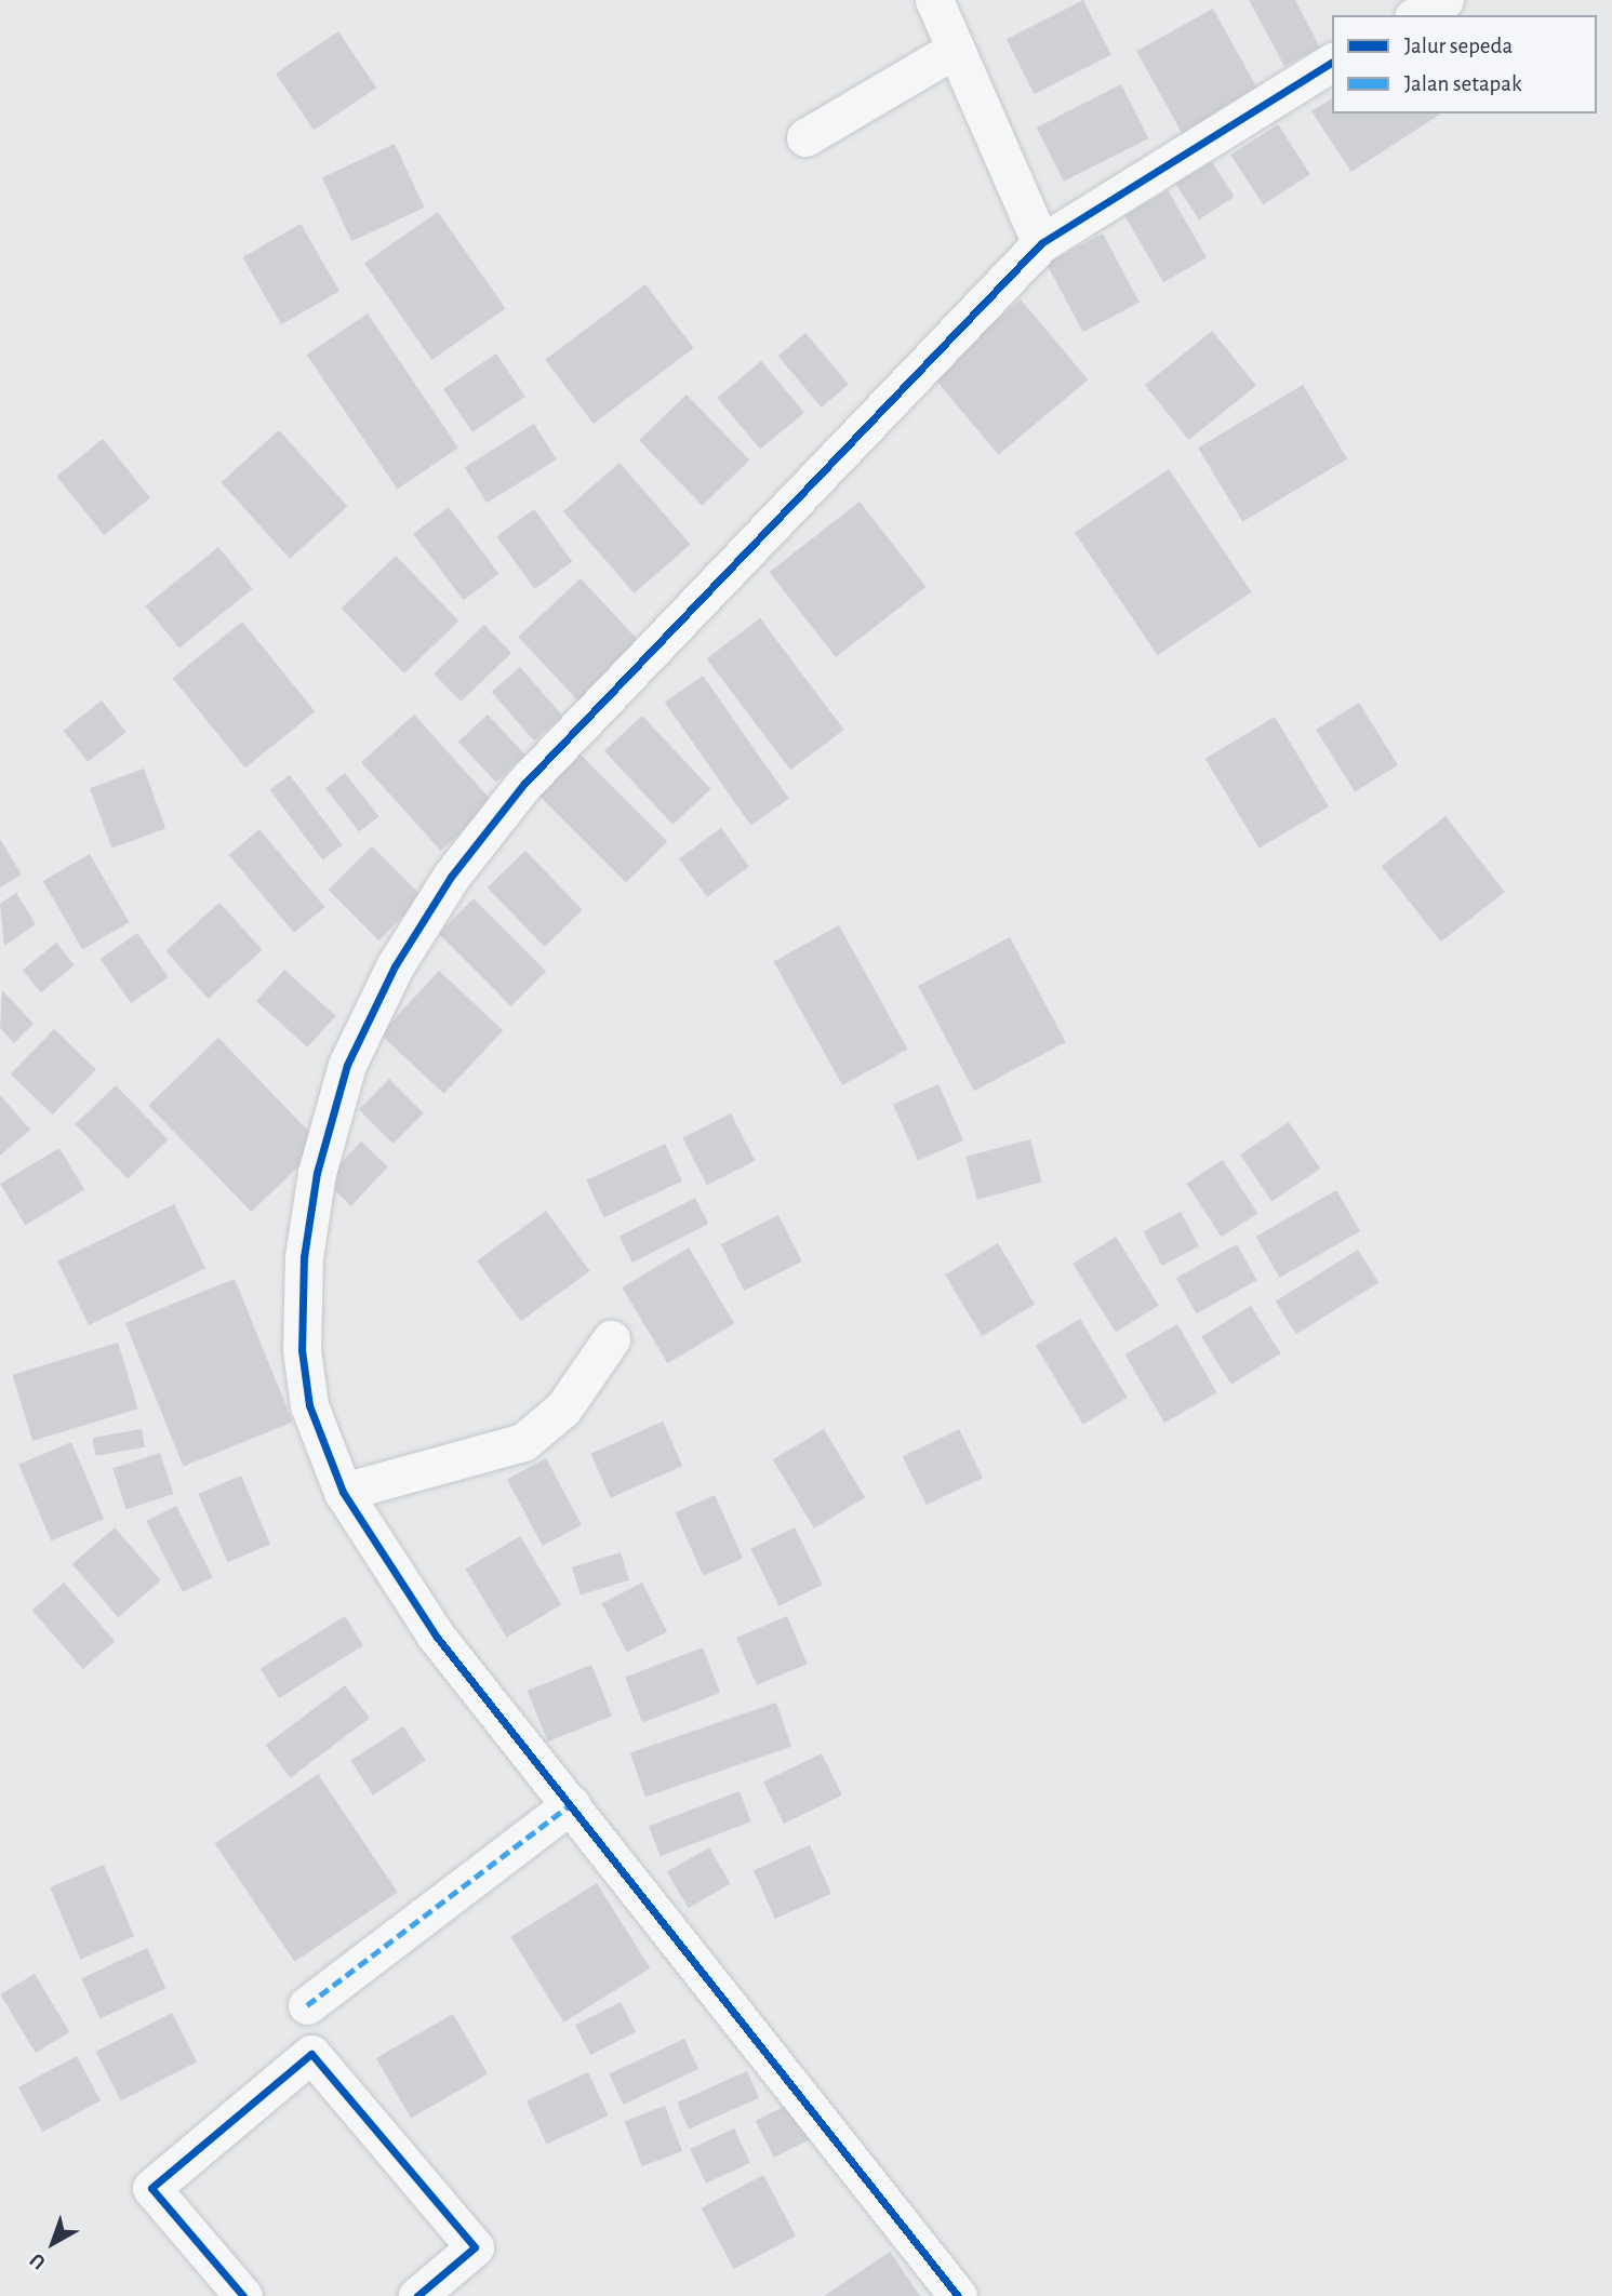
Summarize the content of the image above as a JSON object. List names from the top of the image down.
{
  "legend": ["Jalur sepeda", "Jalan setapak"],
  "north": "bottom left"
}
